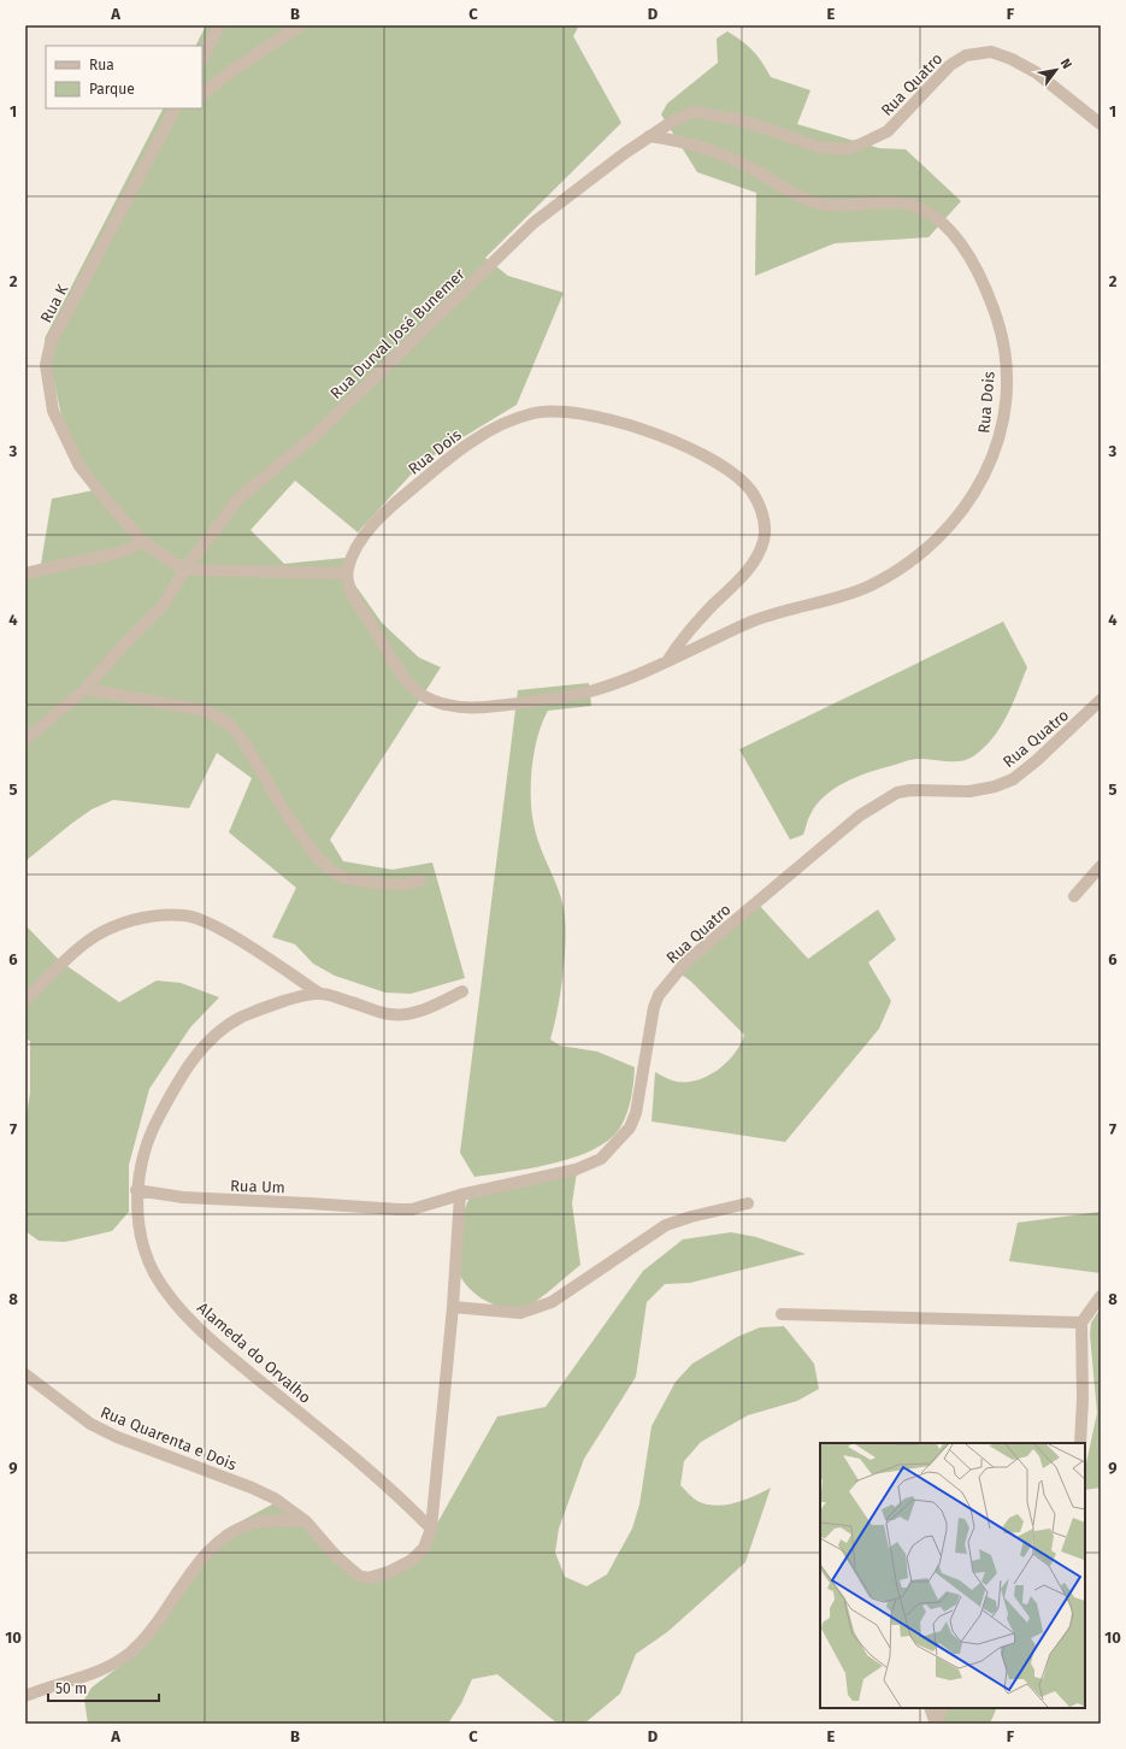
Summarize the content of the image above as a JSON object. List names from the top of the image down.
{
  "streets": {
    "street": [
      "Rua Quatro",
      "Rua K",
      "Rua Durval José Bunemer",
      "Rua Dois",
      "Rua Um",
      "Alameda do Orvalho",
      "Rua Quarenta e Dois"
    ]
  },
  "crossings": [
    ["Rua Quatro", "Rua Durval José Bunemer"],
    ["Rua Quatro", "Rua Dois"],
    ["Rua Quatro", "Rua Um"],
    ["Rua K", "Rua Durval José Bunemer"],
    ["Rua Durval José Bunemer", "Rua Dois"],
    ["Rua Um", "Alameda do Orvalho"]
  ],
  "legend": ["Rua", "Parque"],
  "scale_bar": "50 m",
  "north": "top right",
  "grid": {
    "columns": [
      "A",
      "B",
      "C",
      "D",
      "E",
      "F"
    ],
    "rows": [
      "1",
      "2",
      "3",
      "4",
      "5",
      "6",
      "7",
      "8",
      "9",
      "10"
    ]
  }
}
